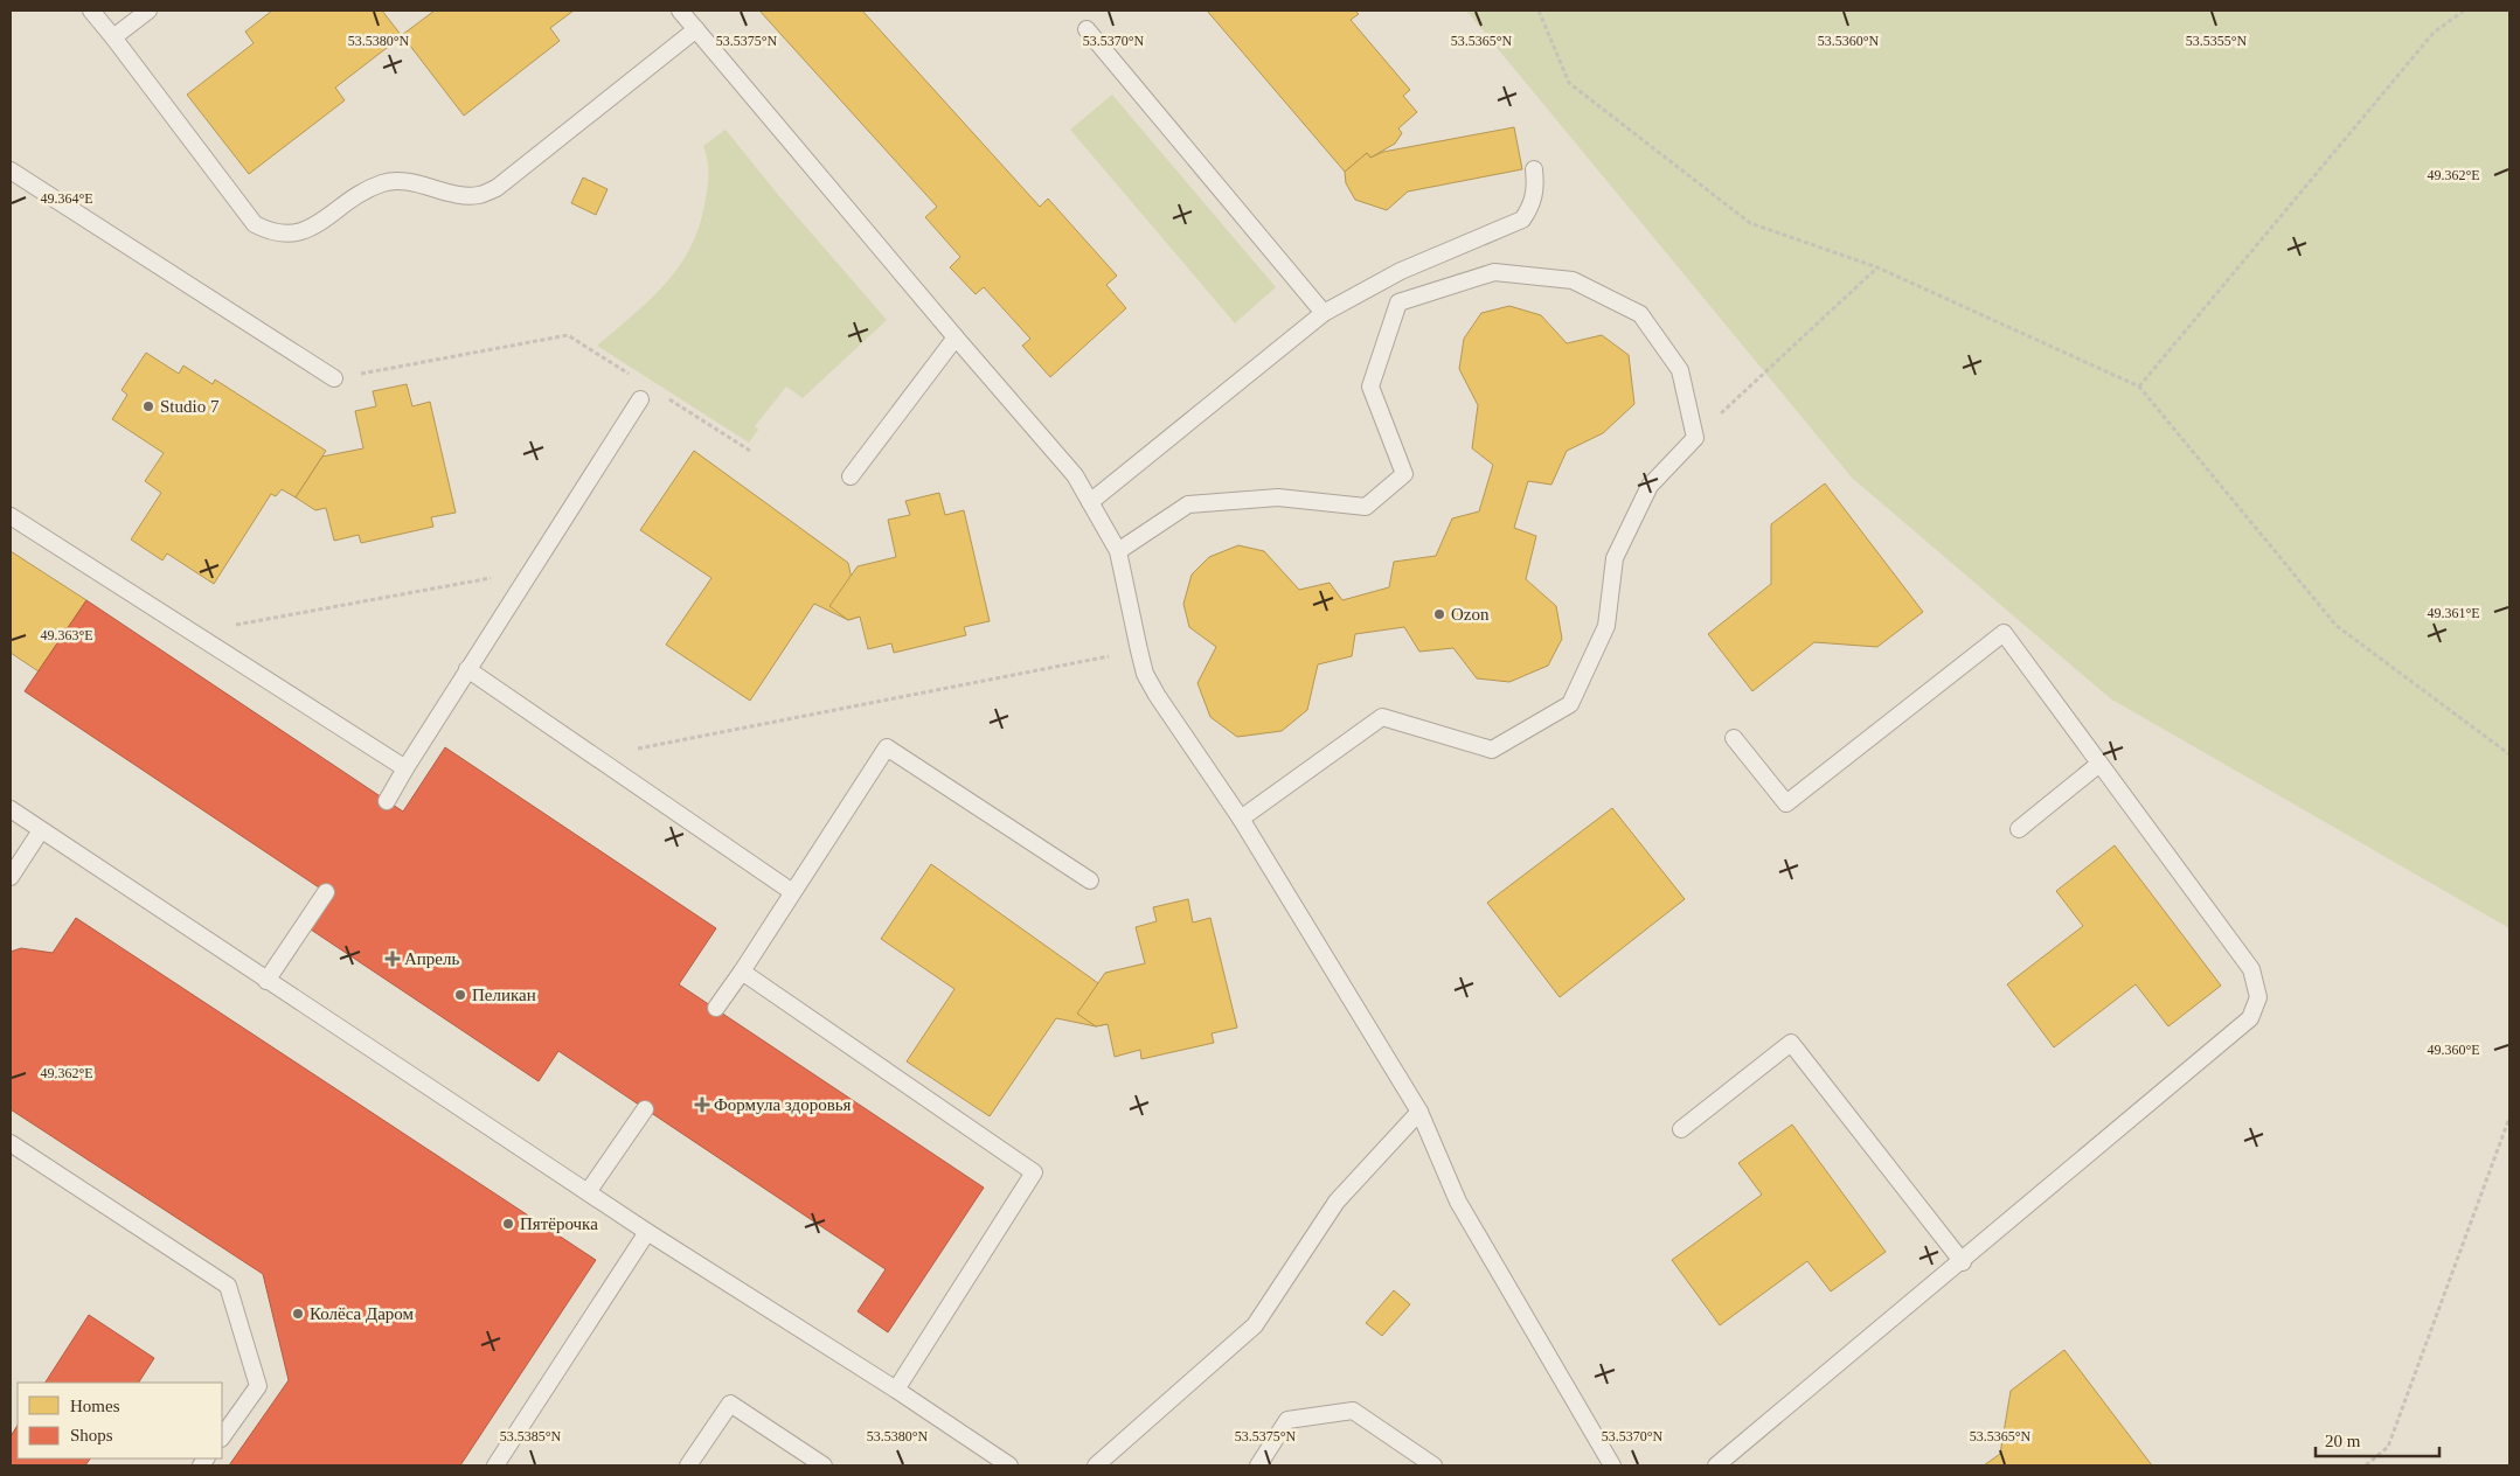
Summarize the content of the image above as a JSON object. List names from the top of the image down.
{
  "places": {
    "other": [
      "Studio 7",
      "Ozon",
      "Пеликан",
      "Пятёрочка",
      "Колёса Даром"
    ],
    "health": ["Апрель", "Формула здоровья"]
  },
  "legend": ["Homes", "Shops"],
  "scale_bar": "20 m",
  "coordinates": [
    "53.5380°N",
    "53.5375°N",
    "53.5370°N",
    "53.5365°N",
    "53.5360°N",
    "53.5355°N",
    "49.362°E",
    "49.364°E",
    "49.361°E",
    "49.363°E",
    "49.360°E",
    "53.5385°N"
  ]
}
